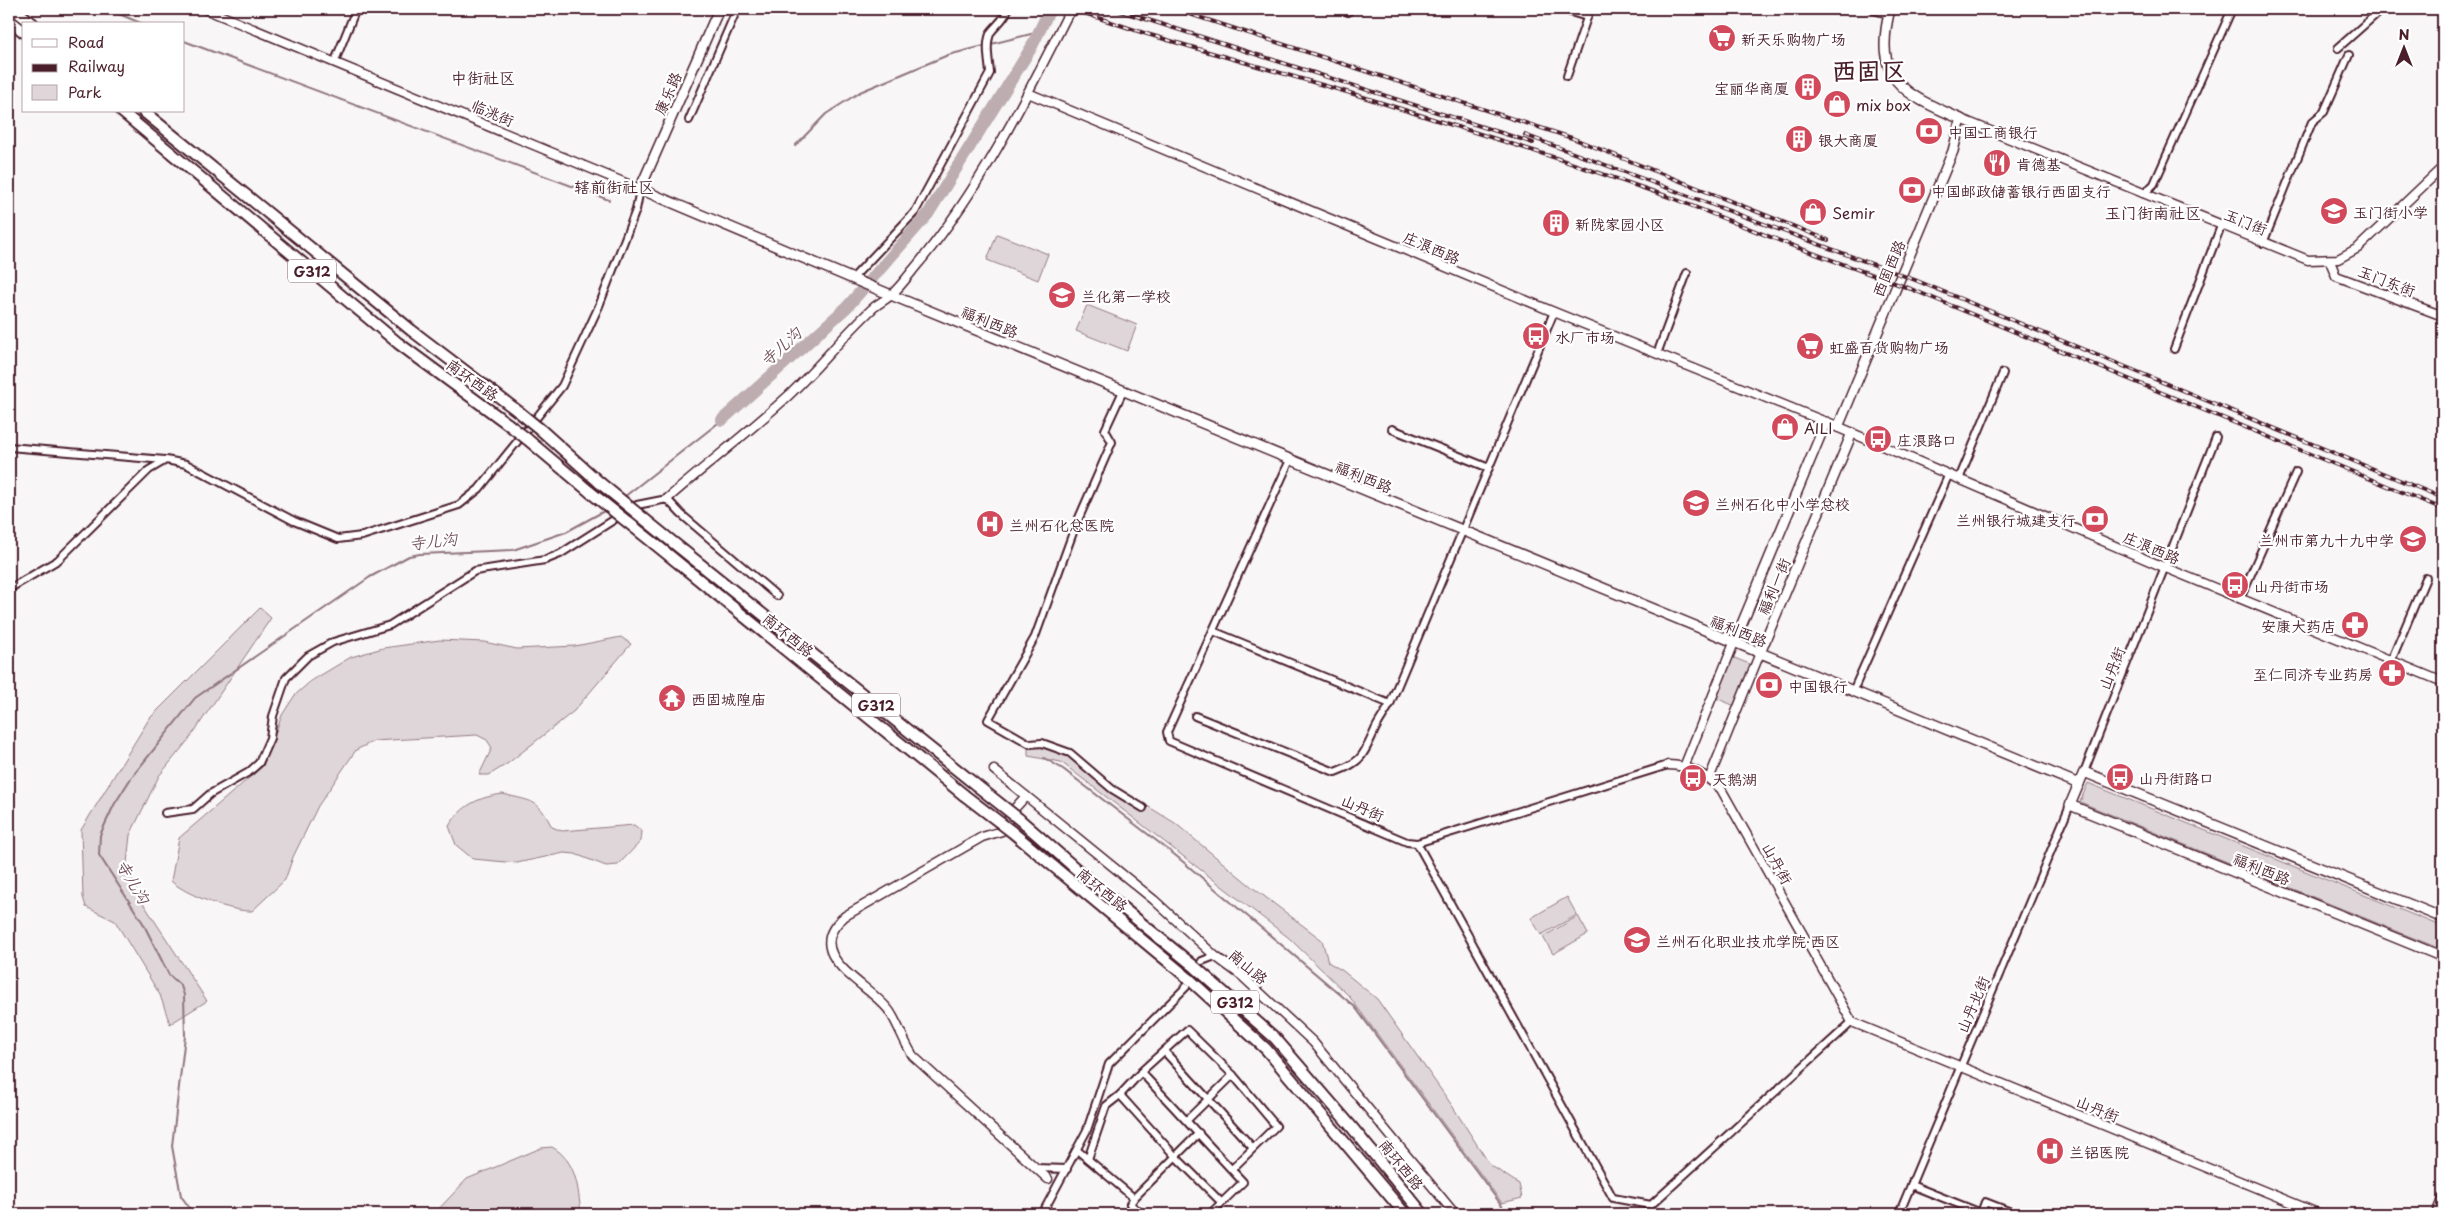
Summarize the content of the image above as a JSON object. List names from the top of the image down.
{
  "streets": {
    "highway": ["G312", "南环西路"],
    "main road": [
      "康乐路",
      "西固西路",
      "福利西路",
      "福利一街",
      "山丹街"
    ],
    "street": [
      "临洮街",
      "玉门街",
      "庄浪西路",
      "玉门东街",
      "南山路",
      "山丹北街"
    ]
  },
  "crossings": [
    ["康乐路", "临洮街"],
    ["康乐路", "福利西路"],
    ["临洮街", "福利西路"],
    ["玉门街", "西固西路"],
    ["玉门街", "玉门东街"],
    ["庄浪西路", "福利一街"],
    ["庄浪西路", "山丹街"],
    ["福利西路", "福利一街"],
    ["福利西路", "山丹街"],
    ["福利西路", "山丹北街"],
    ["福利一街", "山丹街"],
    ["山丹街", "山丹北街"]
  ],
  "districts": [
    "西固区",
    "中街社区",
    "辖前街社区",
    "玉门街南社区"
  ],
  "water": ["寺儿沟"],
  "places": {
    "supermarket": ["新天乐购物广场", "虹盛百货购物广场"],
    "building": ["宝丽华商厦", "银大商厦", "新陇家园小区"],
    "shop": ["mix box", "Semir", "AILI"],
    "bank": [
      "中国工商银行",
      "中国邮政储蓄银行西固支行",
      "兰州银行城建支行",
      "中国银行"
    ],
    "restaurant": ["肯德基"],
    "school or university": [
      "玉门街小学",
      "兰化第一学校",
      "兰州石化中小学总校",
      "兰州市第九十九中学",
      "兰州石化职业技术学院·西区"
    ],
    "bus stop": [
      "水厂市场",
      "庄浪路口",
      "山丹街市场",
      "山丹街路口",
      "天鹅湖"
    ],
    "hospital": ["兰州石化总医院", "兰铝医院"],
    "pharmacy": ["安康大药店", "至仁同济专业药房"],
    "temple": ["西固城隍庙"]
  },
  "legend": ["Road", "Railway", "Park"],
  "north": "top"
}
